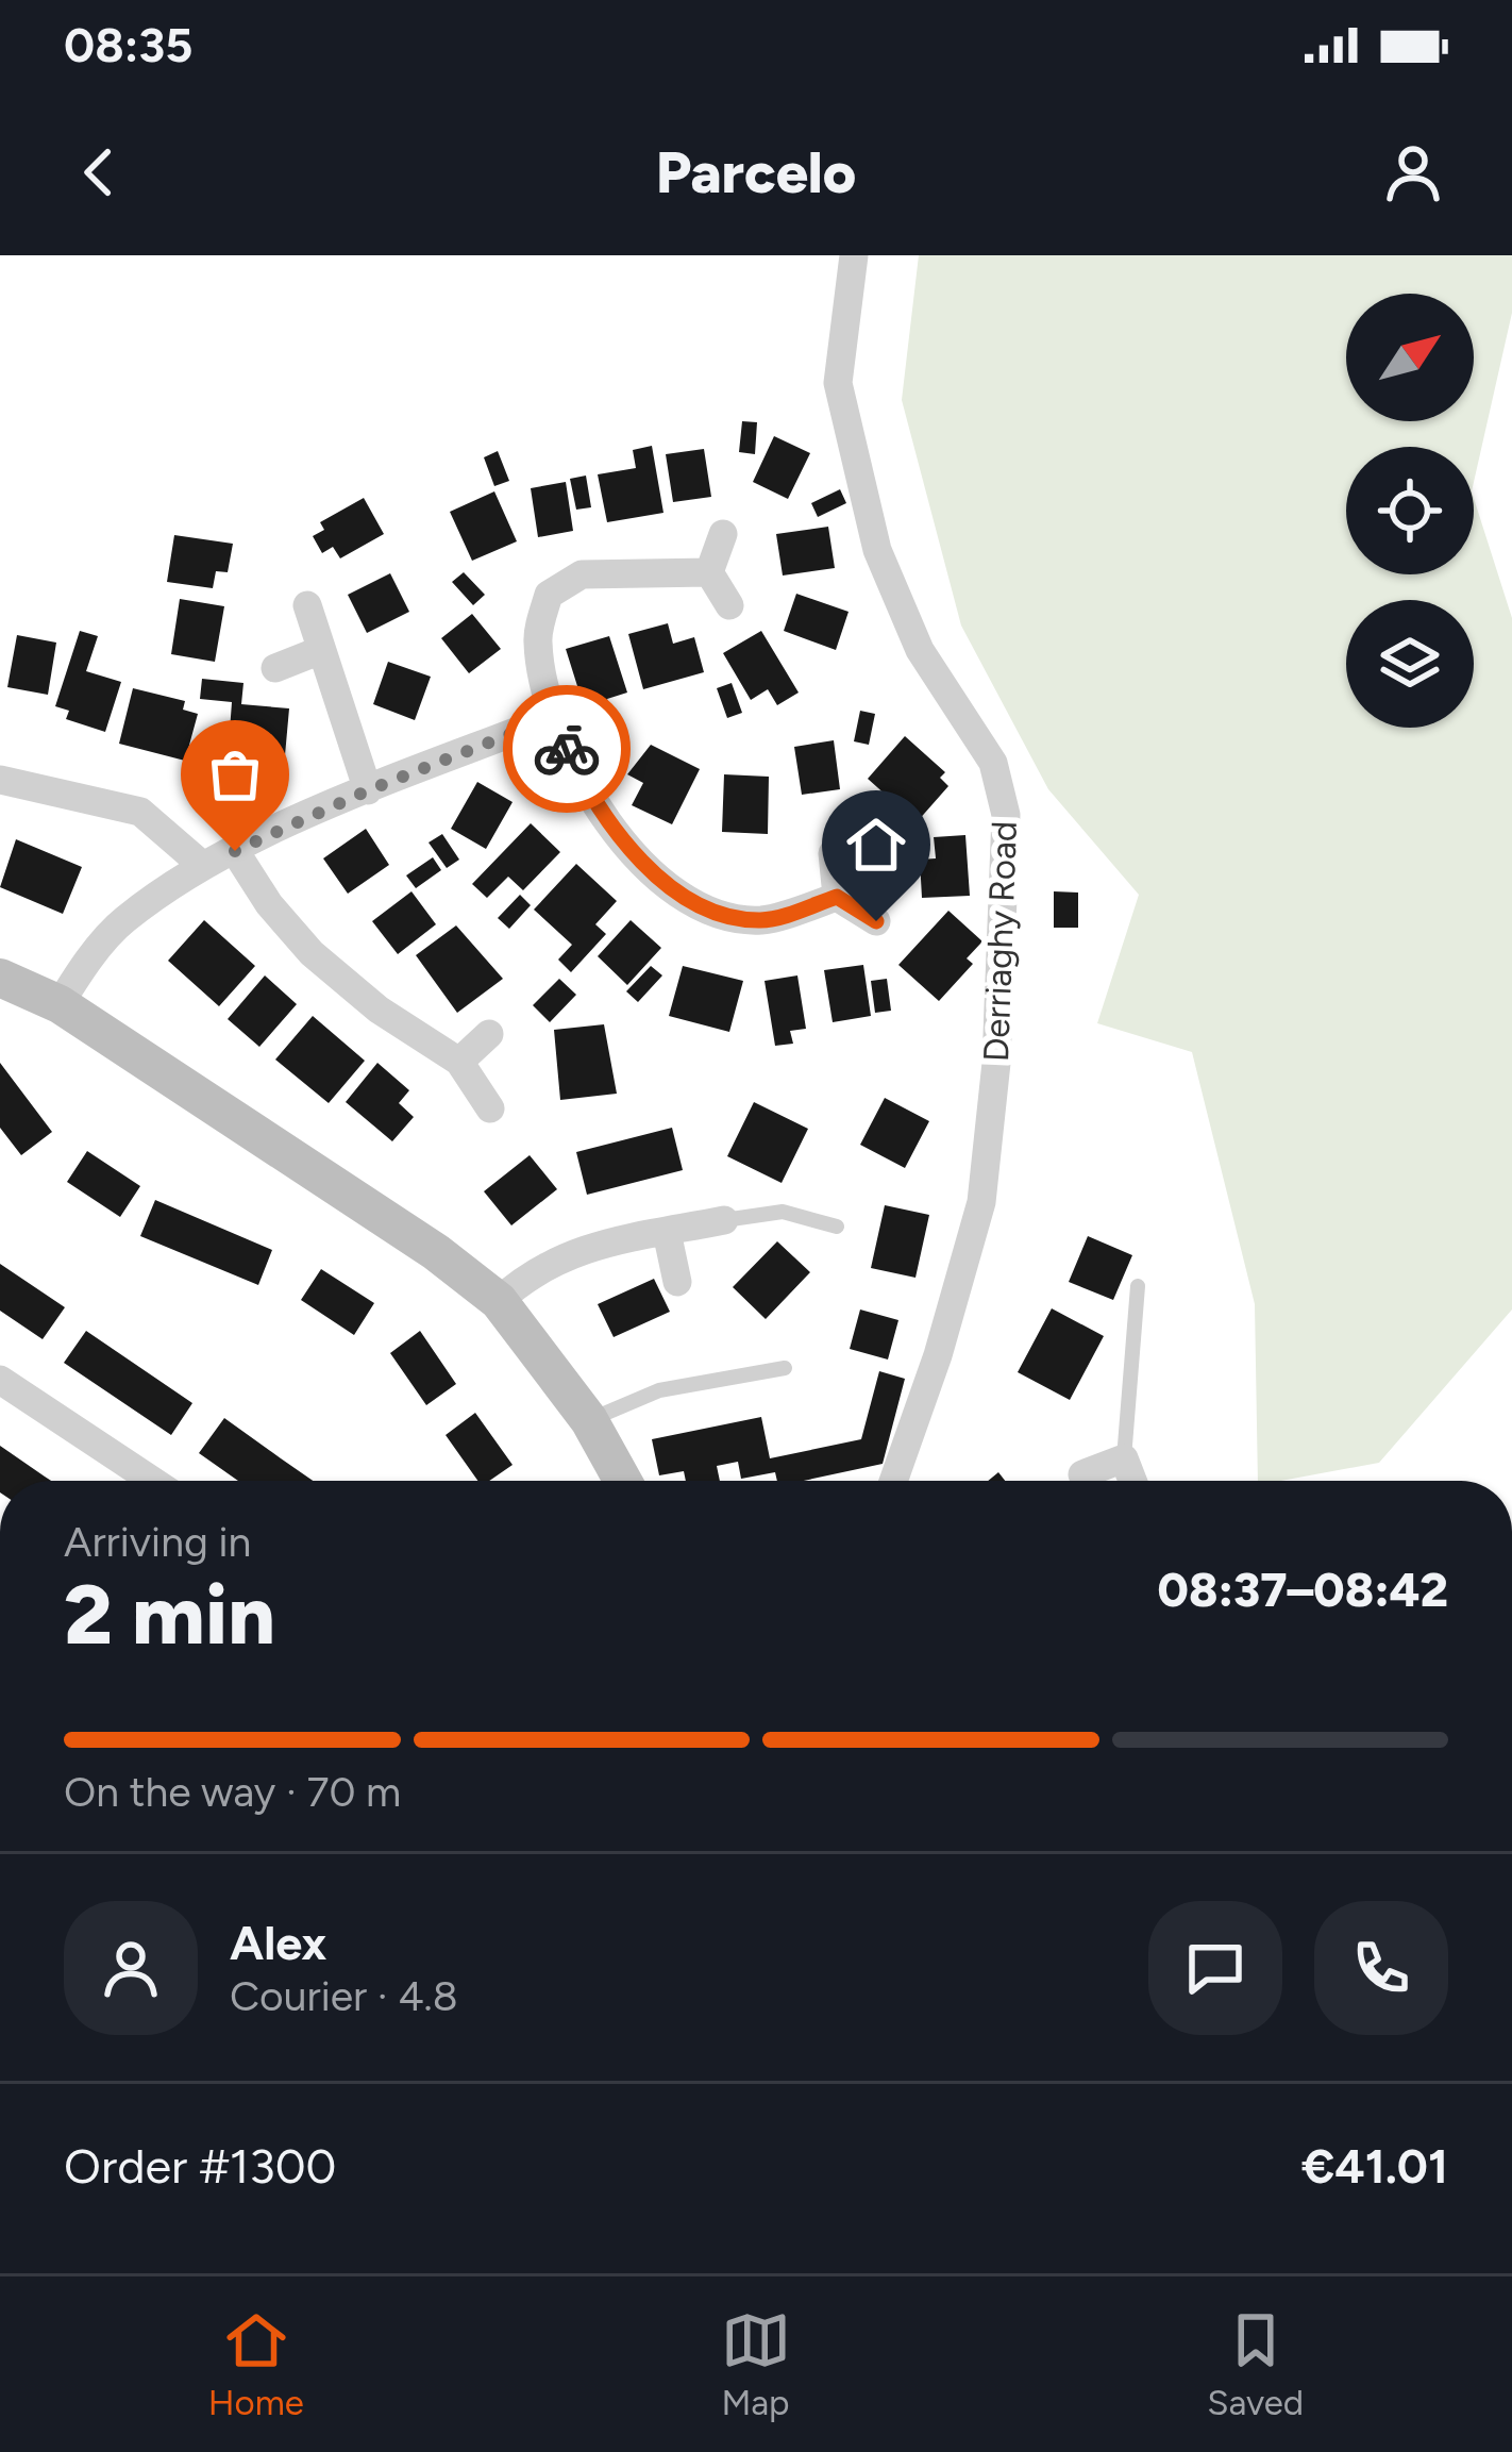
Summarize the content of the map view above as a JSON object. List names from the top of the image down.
{
  "streets": {
    "street": ["Derriaghy Road"]
  },
  "north": "top right",
  "page": {
    "status": "08:35",
    "header": "Parcelo",
    "heading": ["2 min", "Arriving in", "08:37–08:42"],
    "panel": [
      "Alex",
      "Courier · 4.8",
      "Order #1300",
      "€41.01"
    ],
    "bar": "On the way · 70 m",
    "tabs": ["Home", "Map", "Saved"]
  }
}
